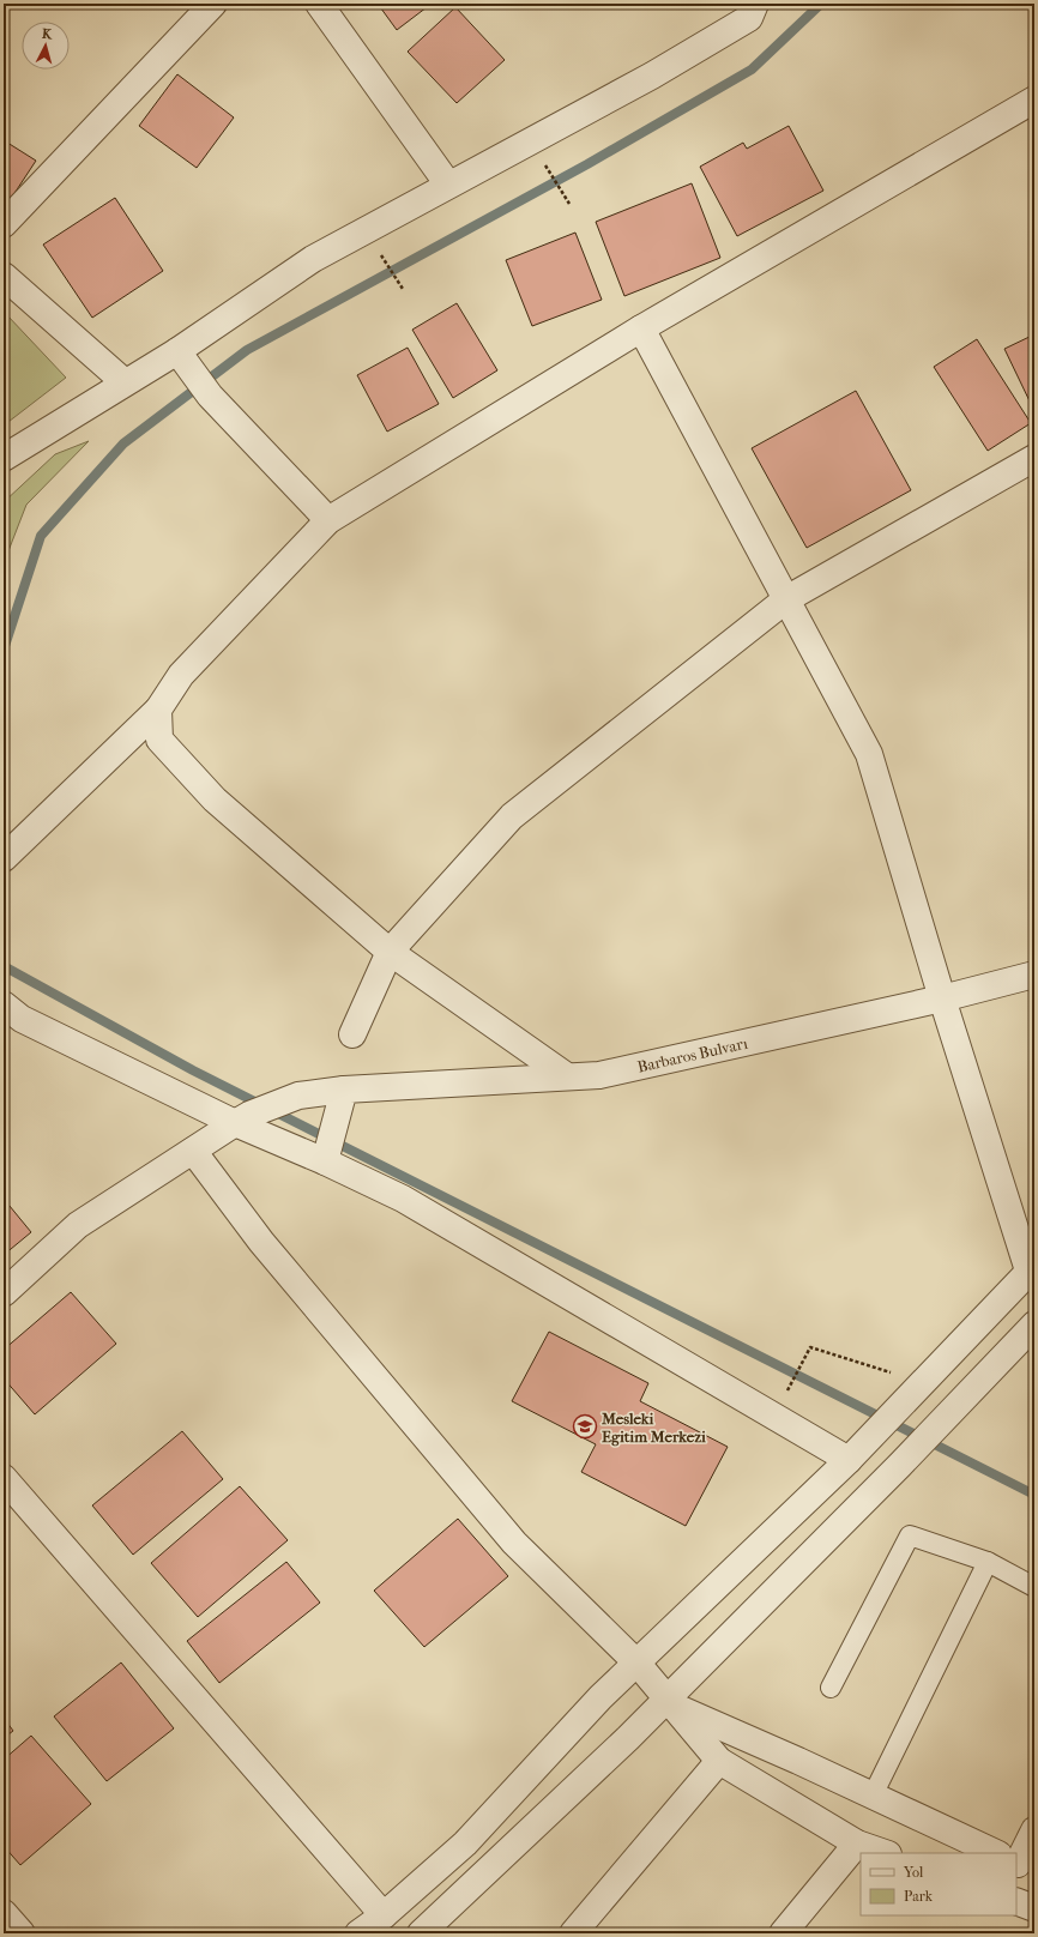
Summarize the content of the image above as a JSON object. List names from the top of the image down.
{
  "streets": {
    "street": ["Barbaros Bulvarı"]
  },
  "places": {
    "school or university": ["Mesleki Egitim Merkezi"]
  },
  "legend": ["Yol", "Park"],
  "north": "top"
}
